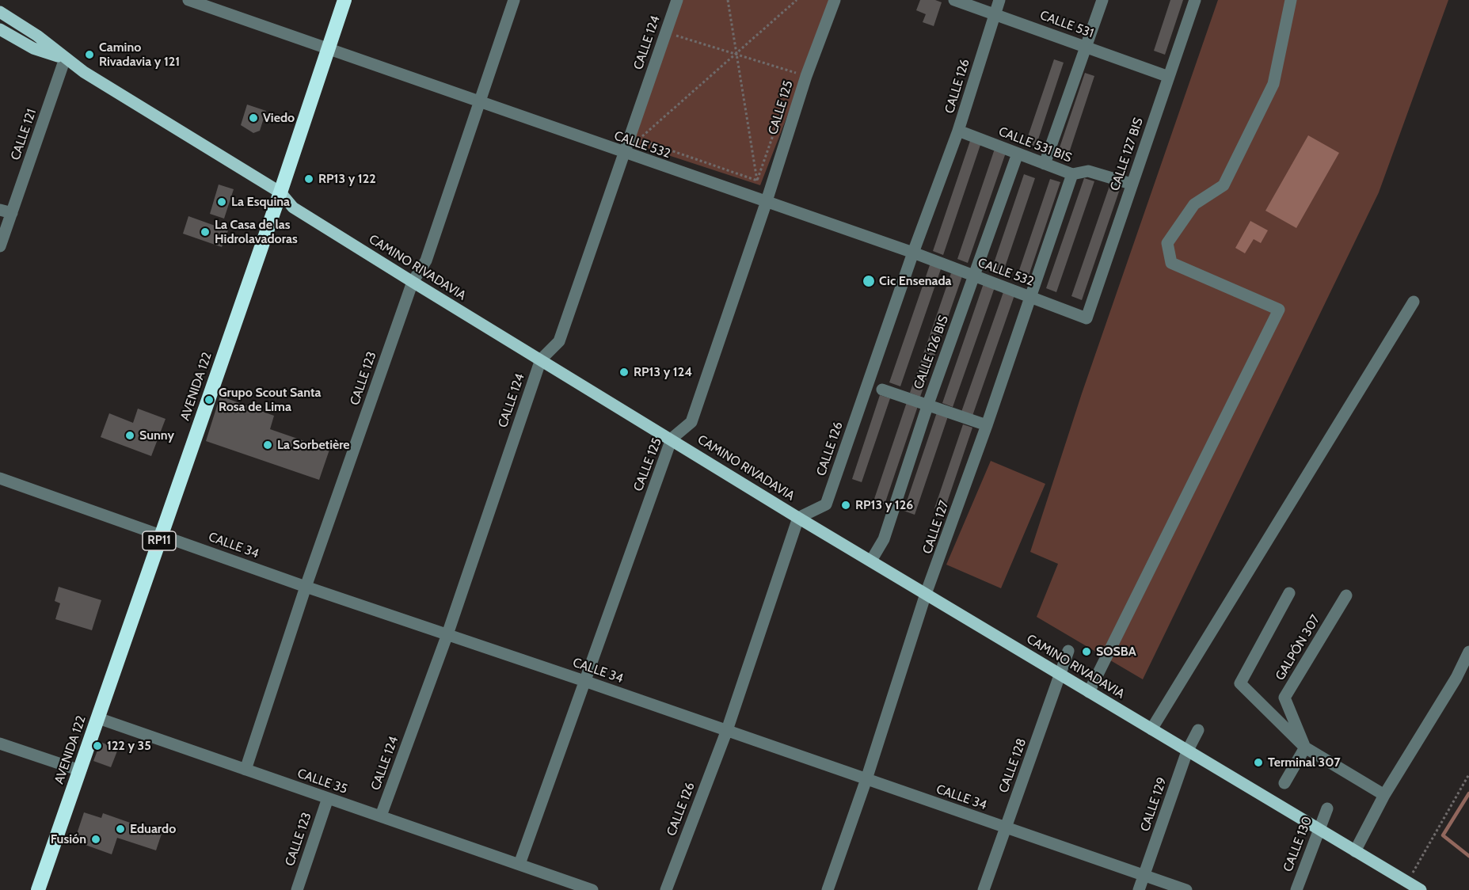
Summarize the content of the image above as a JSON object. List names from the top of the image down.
{
  "streets": {
    "highway": ["AVENIDA 122", "RP11"],
    "main road": ["CAMINO RIVADAVIA"],
    "street": [
      "CALLE 531",
      "CALLE 124",
      "CALLE 126",
      "CALLE 125",
      "CALLE 121",
      "CALLE 532",
      "CALLE 531 BIS",
      "CALLE 127 BIS",
      "CALLE 126 BIS",
      "CALLE 123",
      "CALLE 127",
      "CALLE 34",
      "GALPÓN 307",
      "CALLE 128",
      "CALLE 35",
      "CALLE 129",
      "CALLE 130"
    ]
  },
  "crossings": [
    ["CALLE 531", "CALLE 126"],
    ["CALLE 531", "CALLE 127 BIS"],
    ["CALLE 124", "CALLE 532"],
    ["CALLE 124", "CAMINO RIVADAVIA"],
    ["CALLE 124", "CALLE 34"],
    ["CALLE 124", "CALLE 35"],
    ["CALLE 126", "CALLE 532"],
    ["CALLE 126", "CALLE 531 BIS"],
    ["CALLE 126", "CAMINO RIVADAVIA"],
    ["CALLE 126", "CALLE 34"],
    ["CALLE 125", "CALLE 532"],
    ["CALLE 125", "CAMINO RIVADAVIA"],
    ["CALLE 125", "CALLE 34"],
    ["CALLE 125", "CALLE 35"],
    ["CALLE 121", "CAMINO RIVADAVIA"],
    ["CALLE 532", "CALLE 127 BIS"],
    ["CALLE 532", "CALLE 126 BIS"],
    ["CALLE 532", "CALLE 123"],
    ["CALLE 532", "AVENIDA 122"],
    ["CALLE 532", "CALLE 127"],
    ["CALLE 531 BIS", "CALLE 127 BIS"],
    ["CALLE 531 BIS", "CALLE 126 BIS"],
    ["CALLE 531 BIS", "CALLE 127"],
    ["CAMINO RIVADAVIA", "CALLE 126 BIS"],
    ["CAMINO RIVADAVIA", "CALLE 123"],
    ["CAMINO RIVADAVIA", "AVENIDA 122"],
    ["CAMINO RIVADAVIA", "CALLE 127"],
    ["CAMINO RIVADAVIA", "CALLE 128"],
    ["CAMINO RIVADAVIA", "CALLE 129"],
    ["CAMINO RIVADAVIA", "CALLE 130"],
    ["CALLE 123", "CALLE 34"],
    ["CALLE 123", "CALLE 35"],
    ["AVENIDA 122", "CALLE 34"],
    ["AVENIDA 122", "CALLE 35"],
    ["CALLE 127", "CALLE 34"],
    ["CALLE 34", "CALLE 128"],
    ["CALLE 34", "CALLE 129"]
  ],
  "places": [
    "Camino Rivadavia y 121",
    "Viedo",
    "RP13 y 122",
    "La Esquina",
    "La Casa de las Hidrolavadoras",
    "Cic Ensenada",
    "RP13 y 124",
    "Grupo Scout Santa Rosa de Lima",
    "Sunny",
    "La Sorbetière",
    "RP13 y 126",
    "SOSBA",
    "122 y 35",
    "Terminal 307",
    "Eduardo",
    "Fusión"
  ]
}
